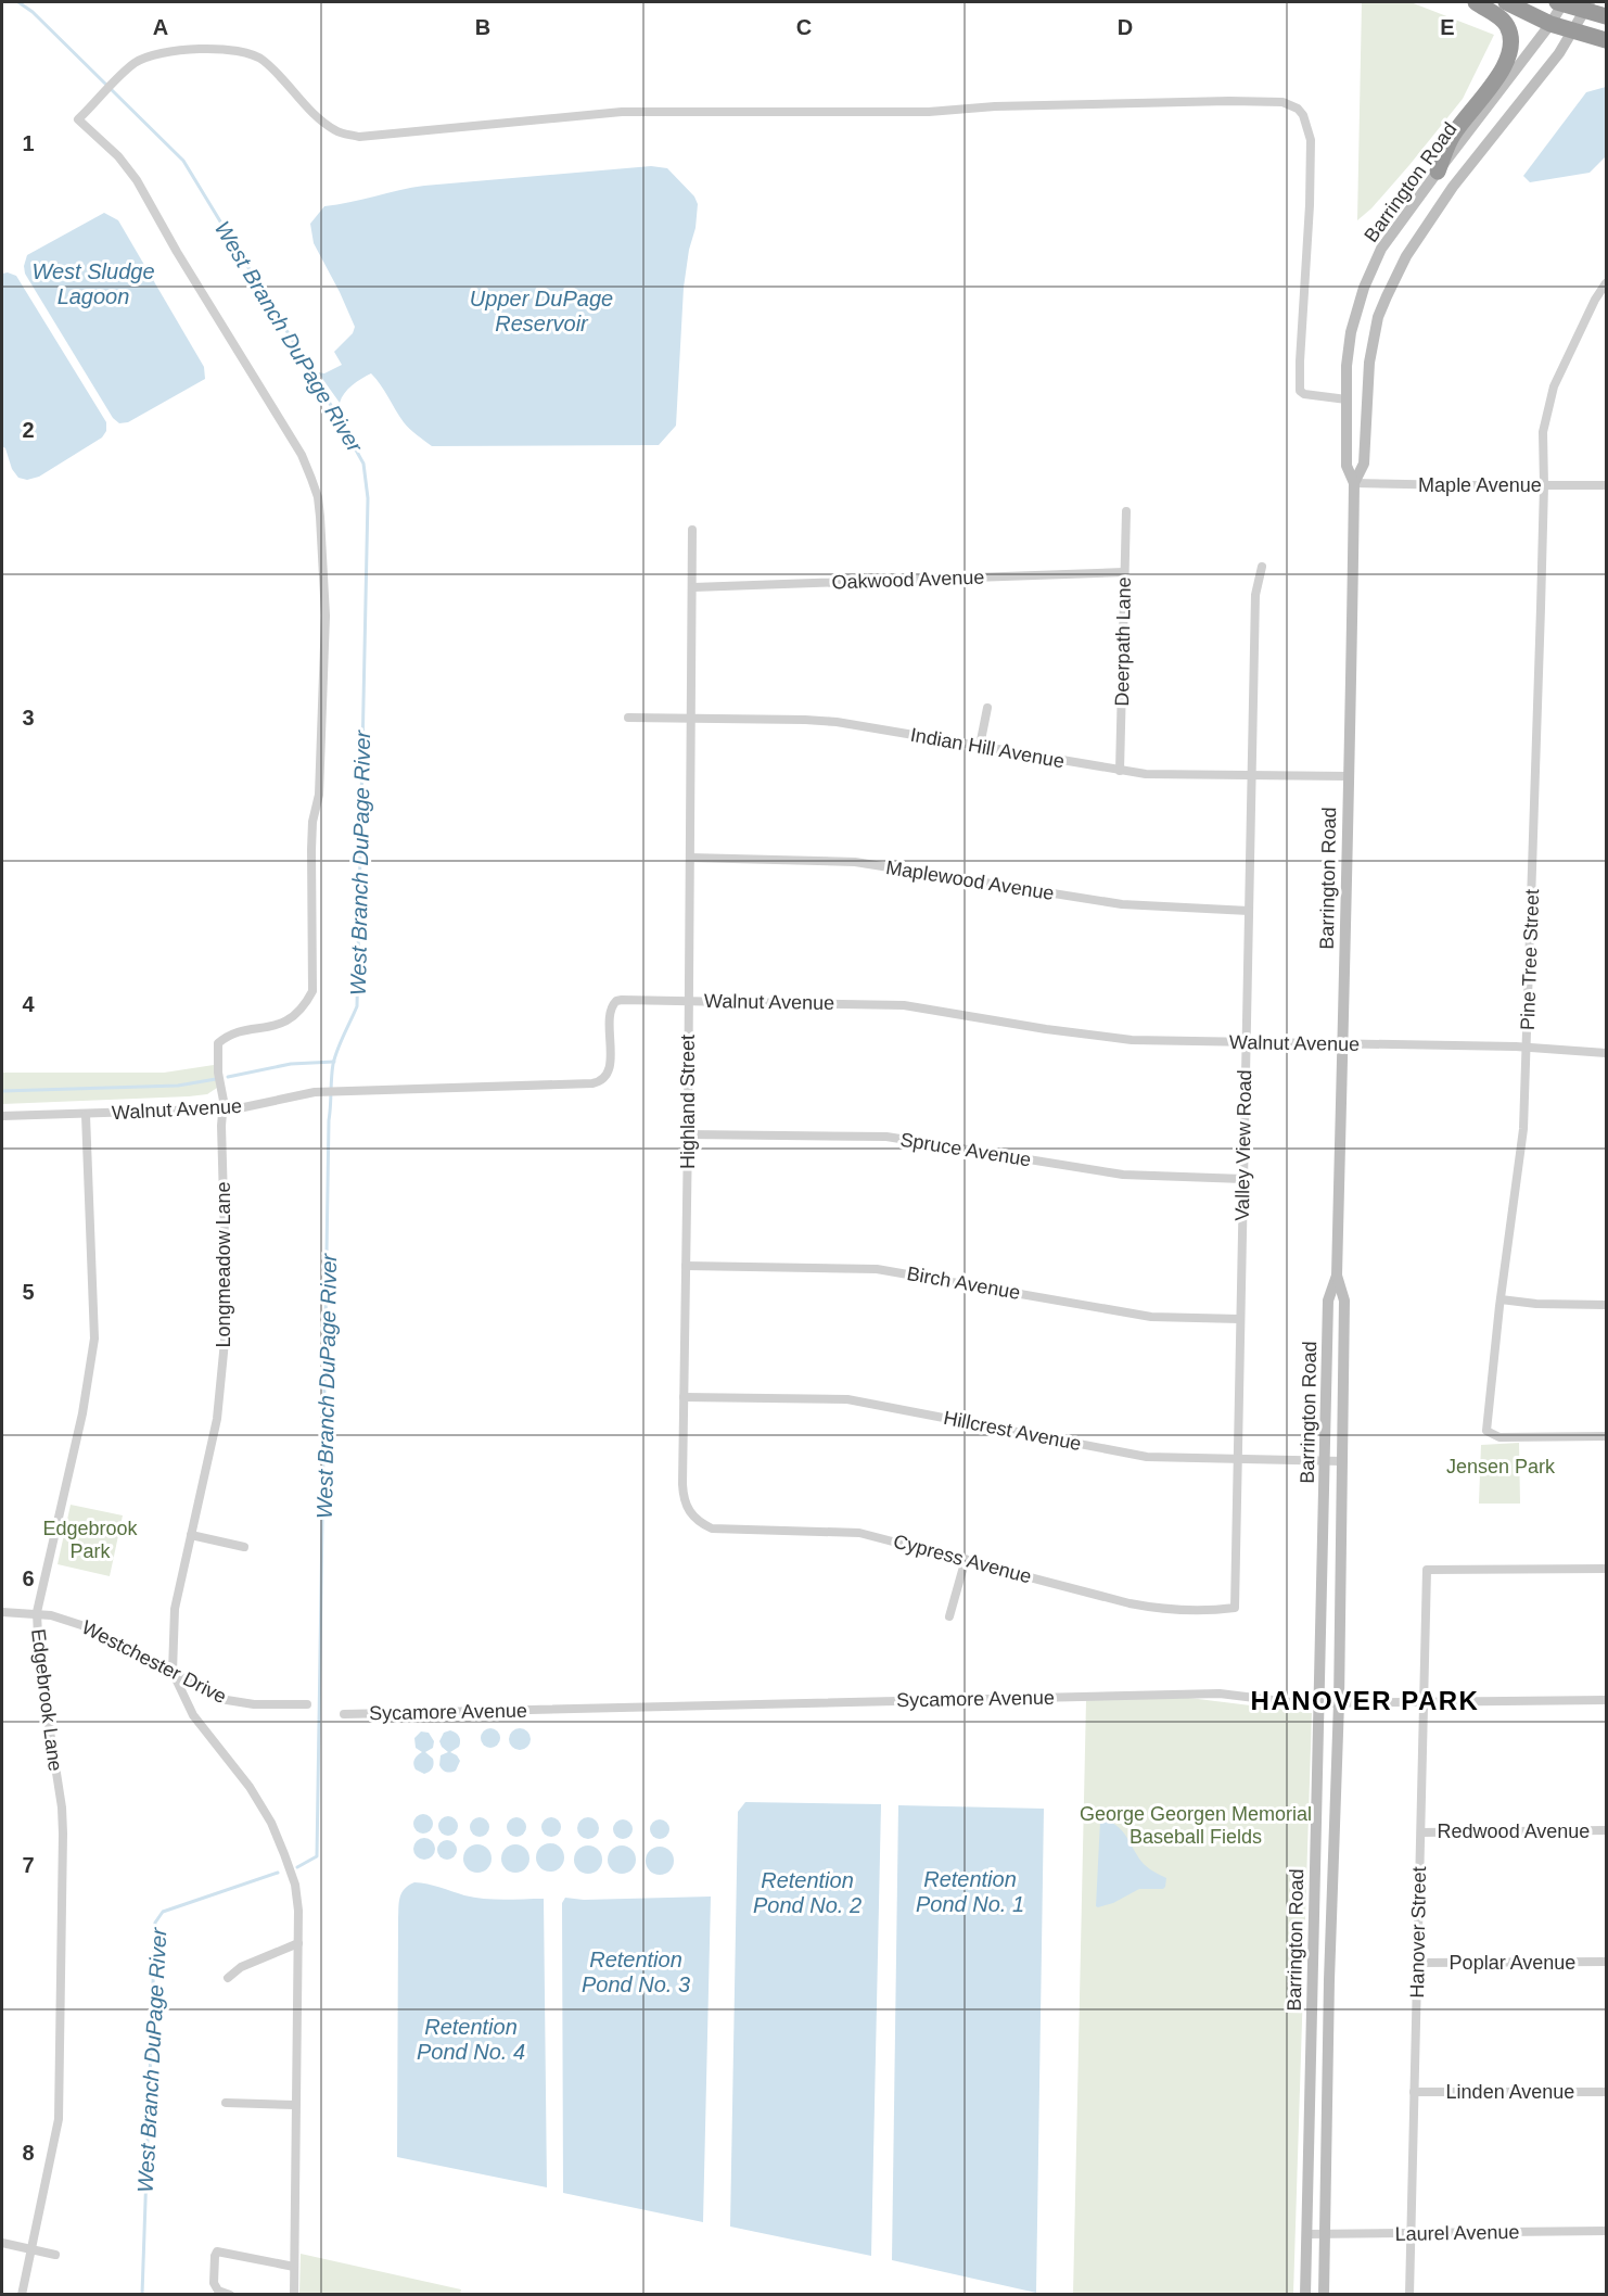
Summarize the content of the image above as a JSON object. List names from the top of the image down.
{
  "streets": {
    "main road": ["Barrington Road"],
    "street": [
      "Maple Avenue",
      "Oakwood Avenue",
      "Deerpath Lane",
      "Indian Hill Avenue",
      "Maplewood Avenue",
      "Pine Tree Street",
      "Walnut Avenue",
      "Highland Street",
      "Valley View Road",
      "Spruce Avenue",
      "Longmeadow Lane",
      "Birch Avenue",
      "Hillcrest Avenue",
      "Cypress Avenue",
      "Westchester Drive",
      "Sycamore Avenue",
      "Edgebrook Lane",
      "Redwood Avenue",
      "Hanover Street",
      "Poplar Avenue",
      "Linden Avenue",
      "Laurel Avenue"
    ]
  },
  "crossings": [
    ["Barrington Road", "Maple Avenue"],
    ["Barrington Road", "Indian Hill Avenue"],
    ["Barrington Road", "Walnut Avenue"],
    ["Barrington Road", "Longmeadow Lane"],
    ["Barrington Road", "Hillcrest Avenue"],
    ["Barrington Road", "Sycamore Avenue"],
    ["Barrington Road", "Laurel Avenue"],
    ["Maple Avenue", "Pine Tree Street"],
    ["Oakwood Avenue", "Deerpath Lane"],
    ["Oakwood Avenue", "Highland Street"],
    ["Deerpath Lane", "Indian Hill Avenue"],
    ["Indian Hill Avenue", "Highland Street"],
    ["Indian Hill Avenue", "Valley View Road"],
    ["Maplewood Avenue", "Highland Street"],
    ["Maplewood Avenue", "Valley View Road"],
    ["Pine Tree Street", "Walnut Avenue"],
    ["Walnut Avenue", "Highland Street"],
    ["Walnut Avenue", "Valley View Road"],
    ["Walnut Avenue", "Longmeadow Lane"],
    ["Walnut Avenue", "Edgebrook Lane"],
    ["Highland Street", "Spruce Avenue"],
    ["Highland Street", "Birch Avenue"],
    ["Highland Street", "Hillcrest Avenue"],
    ["Highland Street", "Cypress Avenue"],
    ["Valley View Road", "Spruce Avenue"],
    ["Valley View Road", "Birch Avenue"],
    ["Valley View Road", "Hillcrest Avenue"],
    ["Valley View Road", "Cypress Avenue"],
    ["Longmeadow Lane", "Westchester Drive"],
    ["Westchester Drive", "Edgebrook Lane"],
    ["Sycamore Avenue", "Hanover Street"],
    ["Redwood Avenue", "Hanover Street"],
    ["Hanover Street", "Poplar Avenue"],
    ["Hanover Street", "Linden Avenue"],
    ["Hanover Street", "Laurel Avenue"]
  ],
  "districts": ["HANOVER PARK"],
  "water": [
    "West Sludge Lagoon",
    "Upper DuPage Reservoir",
    "West Branch DuPage River",
    "Retention Pond No. 1",
    "Retention Pond No. 2",
    "Retention Pond No. 3",
    "Retention Pond No. 4"
  ],
  "parks": ["Jensen Park", "Edgebrook Park", "George Georgen Memorial Baseball Fields"],
  "grid": {
    "columns": [
      "A",
      "B",
      "C",
      "D",
      "E"
    ],
    "rows": [
      "1",
      "2",
      "3",
      "4",
      "5",
      "6",
      "7",
      "8"
    ]
  }
}
